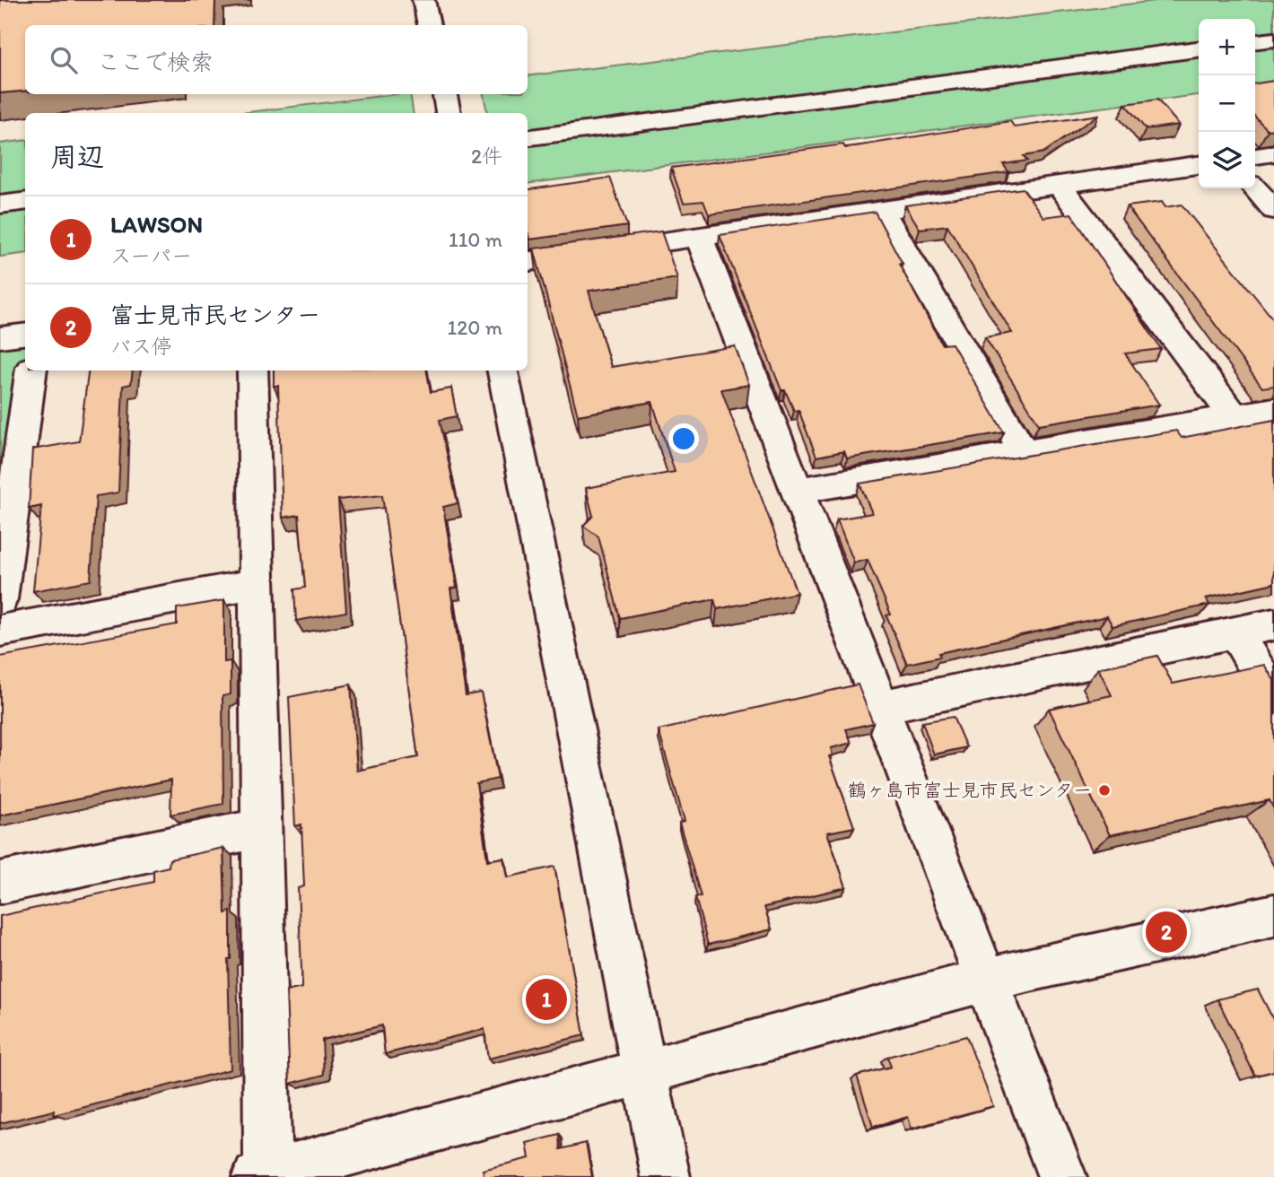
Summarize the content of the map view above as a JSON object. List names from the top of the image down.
{
  "places": ["鶴ヶ島市富士見市民センター"],
  "page": {
    "map_buttons": ["+", "−"],
    "search": "ここで検索",
    "heading": ["周辺", "2件"],
    "list": [
      {
        "mark": "1",
        "name": "LAWSON",
        "note": "スーパー",
        "value": "110 m"
      },
      {
        "mark": "2",
        "name": "富士見市民センター",
        "note": "バス停",
        "value": "120 m"
      }
    ],
    "pins": ["2", "1"]
  }
}
